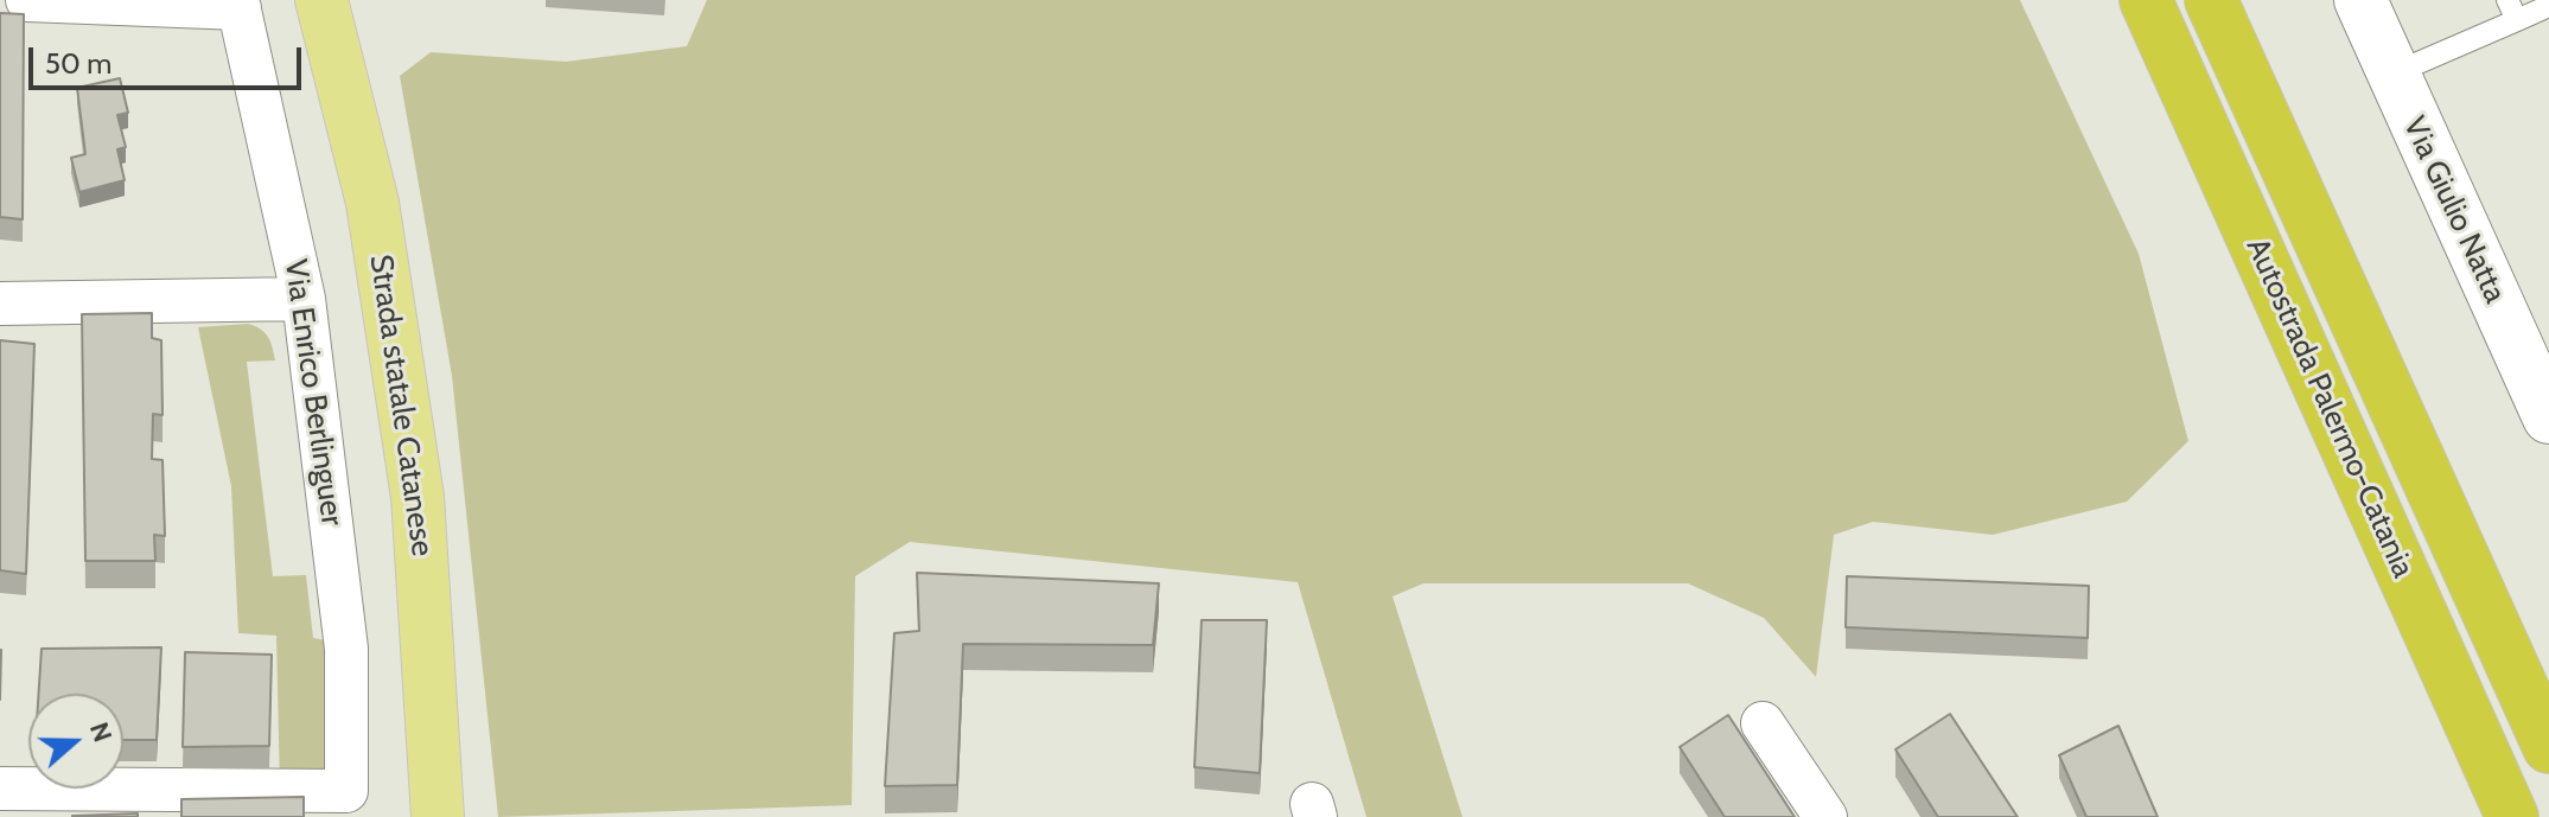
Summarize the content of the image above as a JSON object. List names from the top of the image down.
{
  "streets": {
    "highway": ["Autostrada Palermo-Catania"],
    "main road": ["Strada statale Catanese"],
    "street": ["Via Giulio Natta", "Via Enrico Berlinguer"]
  },
  "scale_bar": "50 m",
  "north": "right"
}
